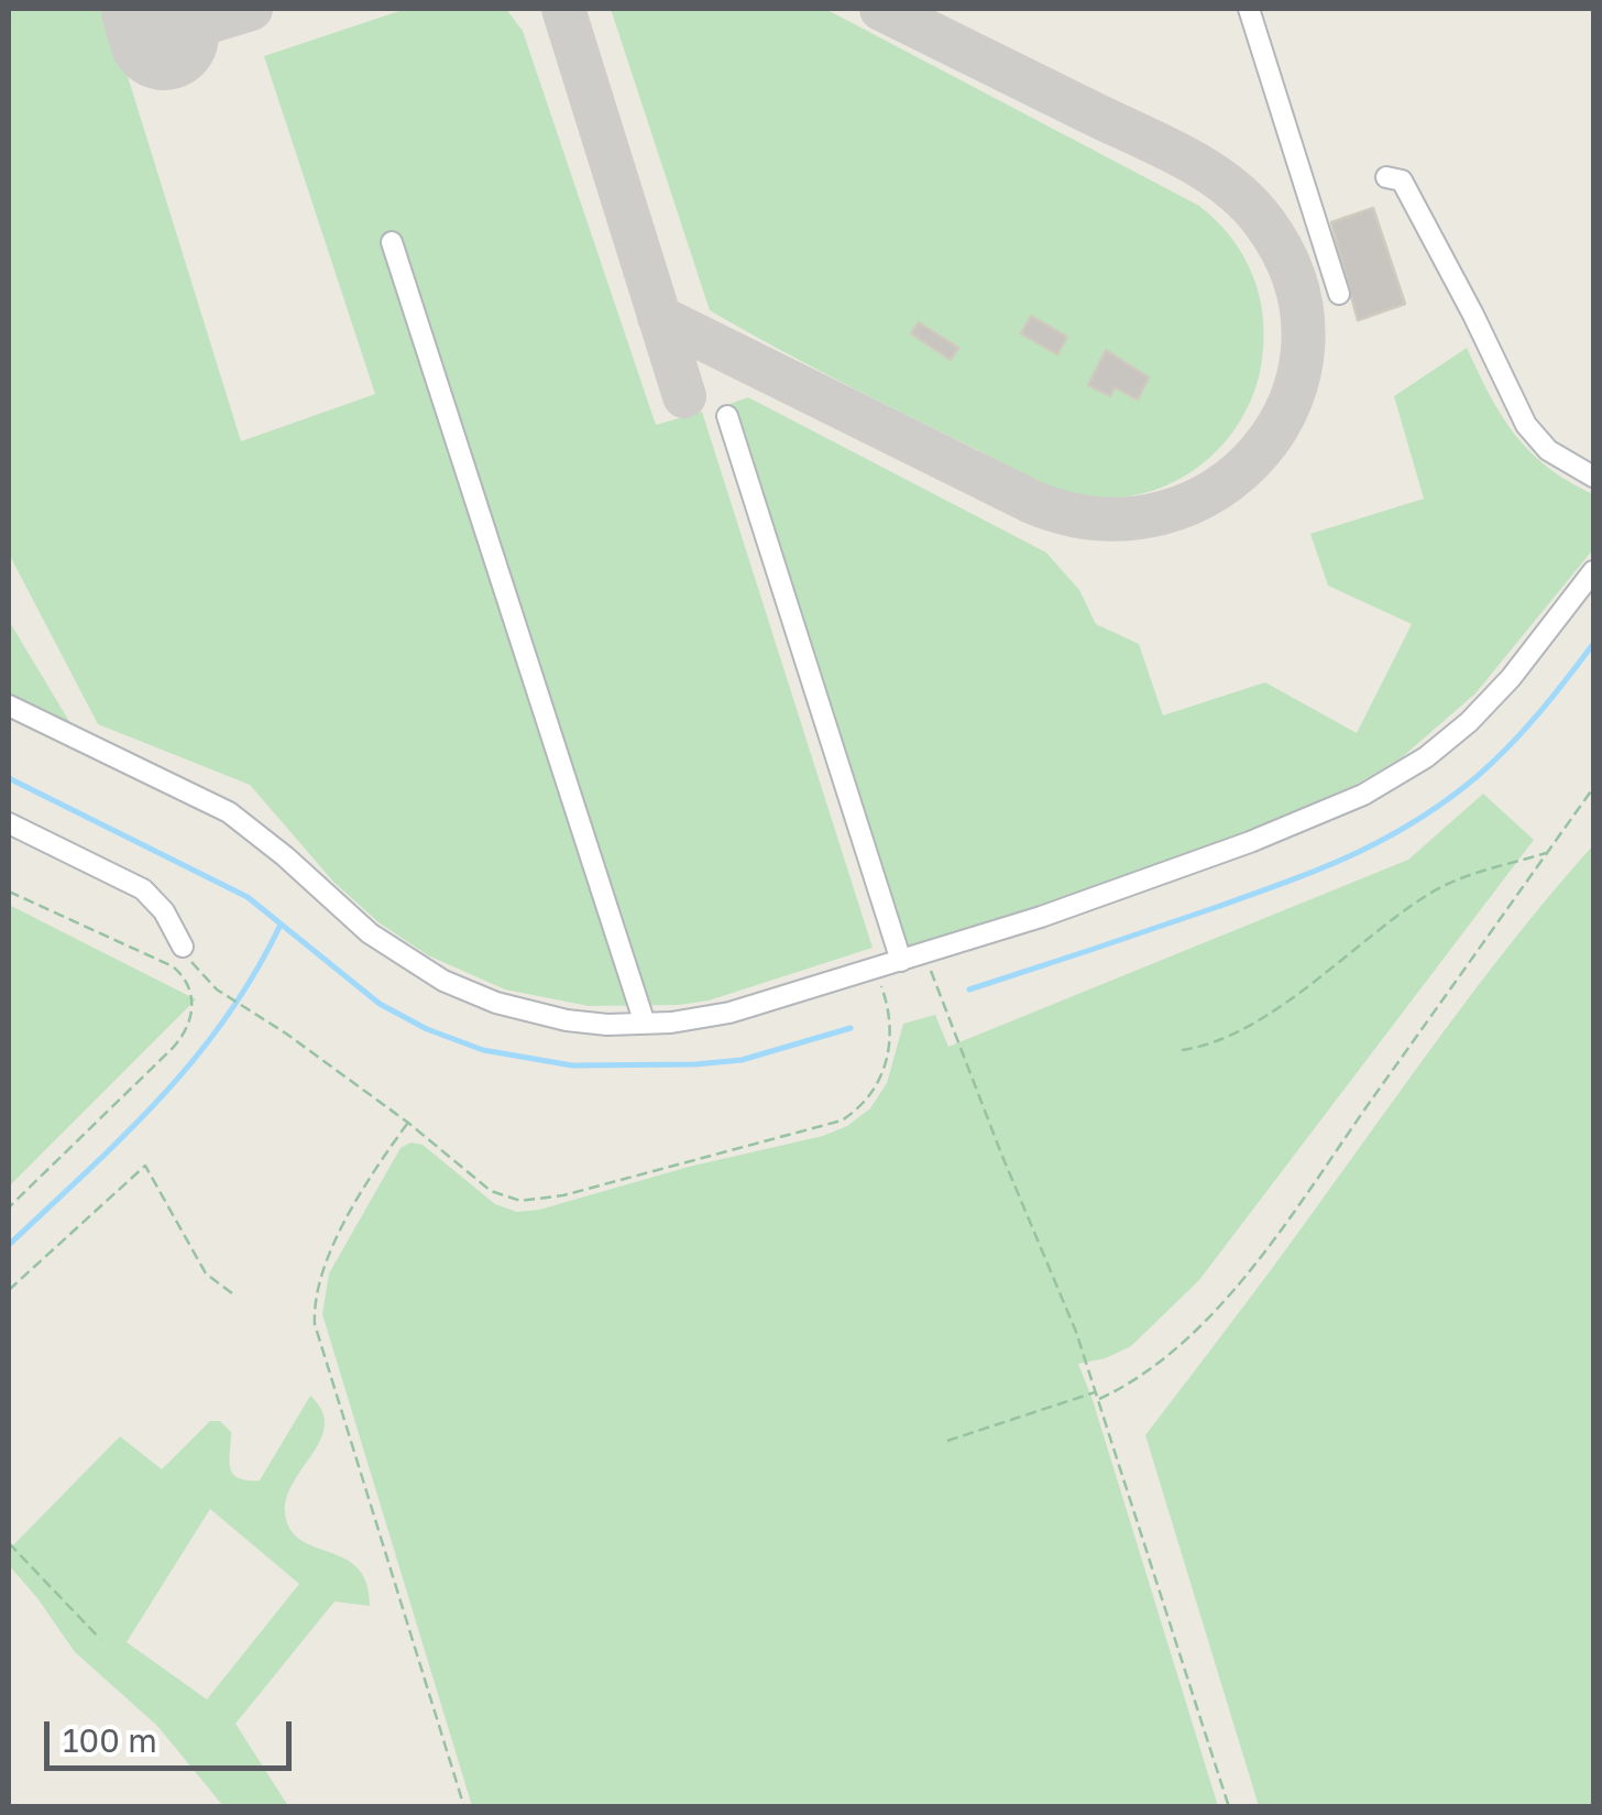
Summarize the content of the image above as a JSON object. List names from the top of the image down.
{
  "scale_bar": "100 m"
}
